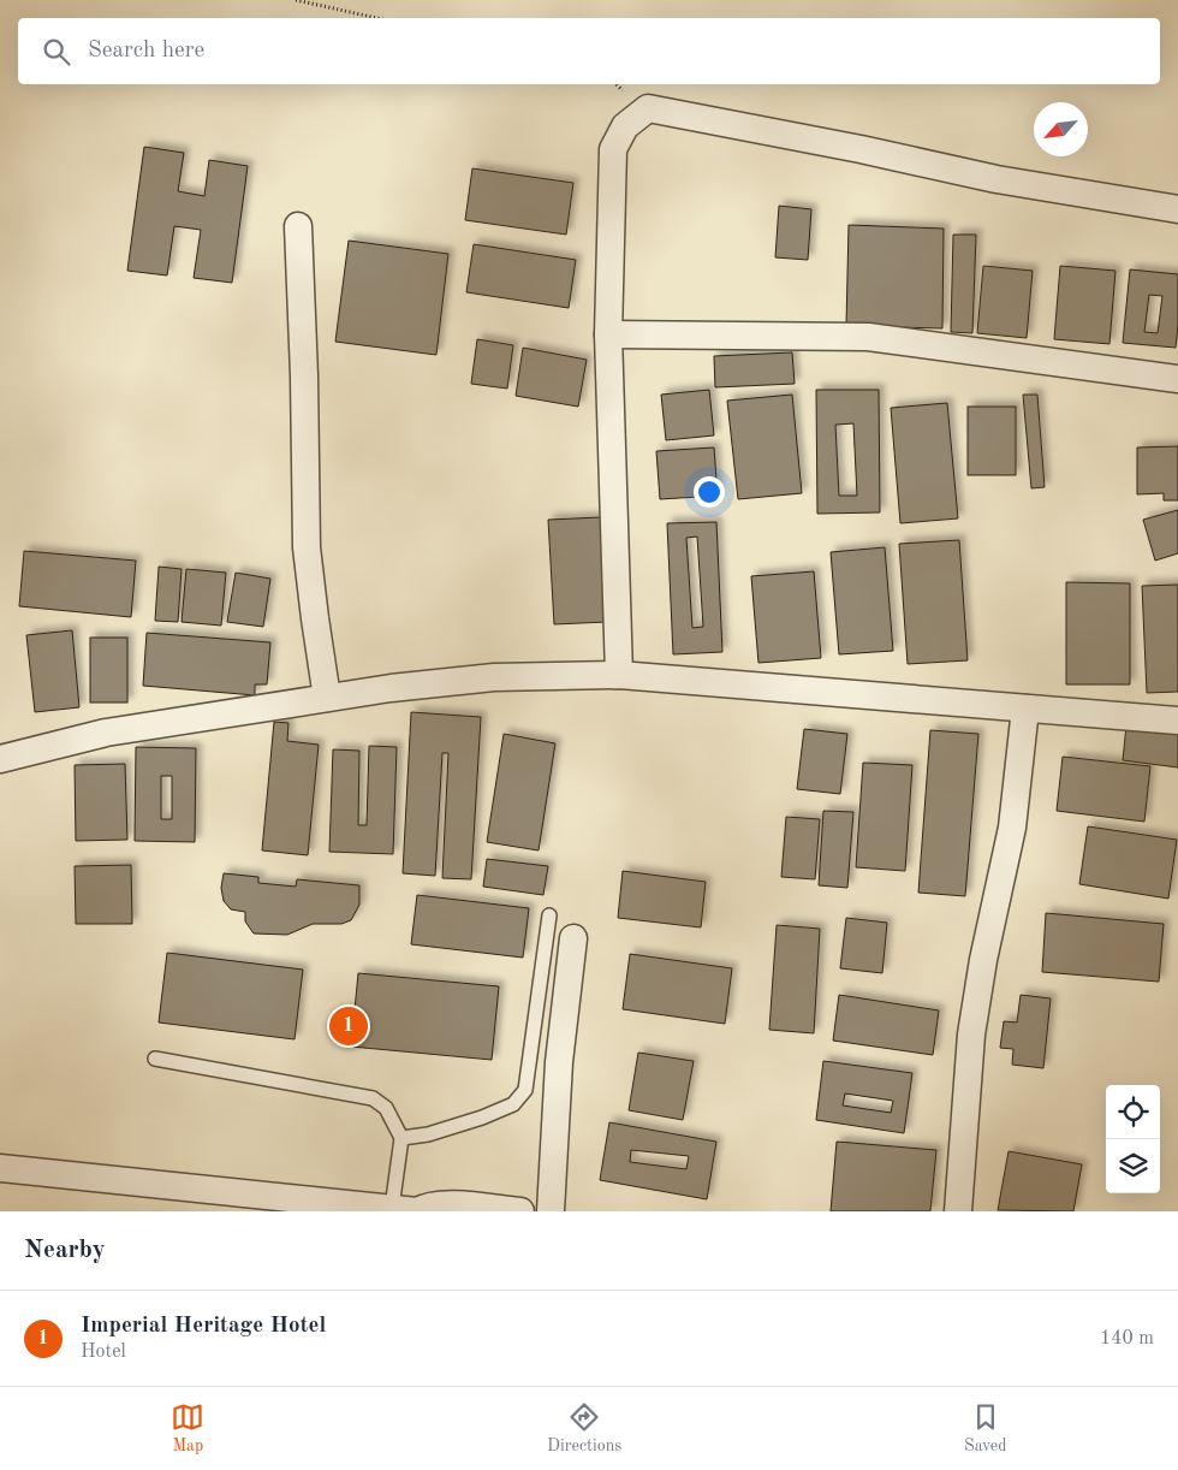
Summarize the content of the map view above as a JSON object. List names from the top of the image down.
{
  "north": "bottom left",
  "page": {
    "search": "Search here",
    "pins": "1",
    "heading": "Nearby",
    "list": [
      {
        "mark": "1",
        "name": "Imperial Heritage Hotel",
        "note": "Hotel",
        "value": "140 m"
      }
    ],
    "nav": ["Map", "Directions", "Saved"]
  }
}
